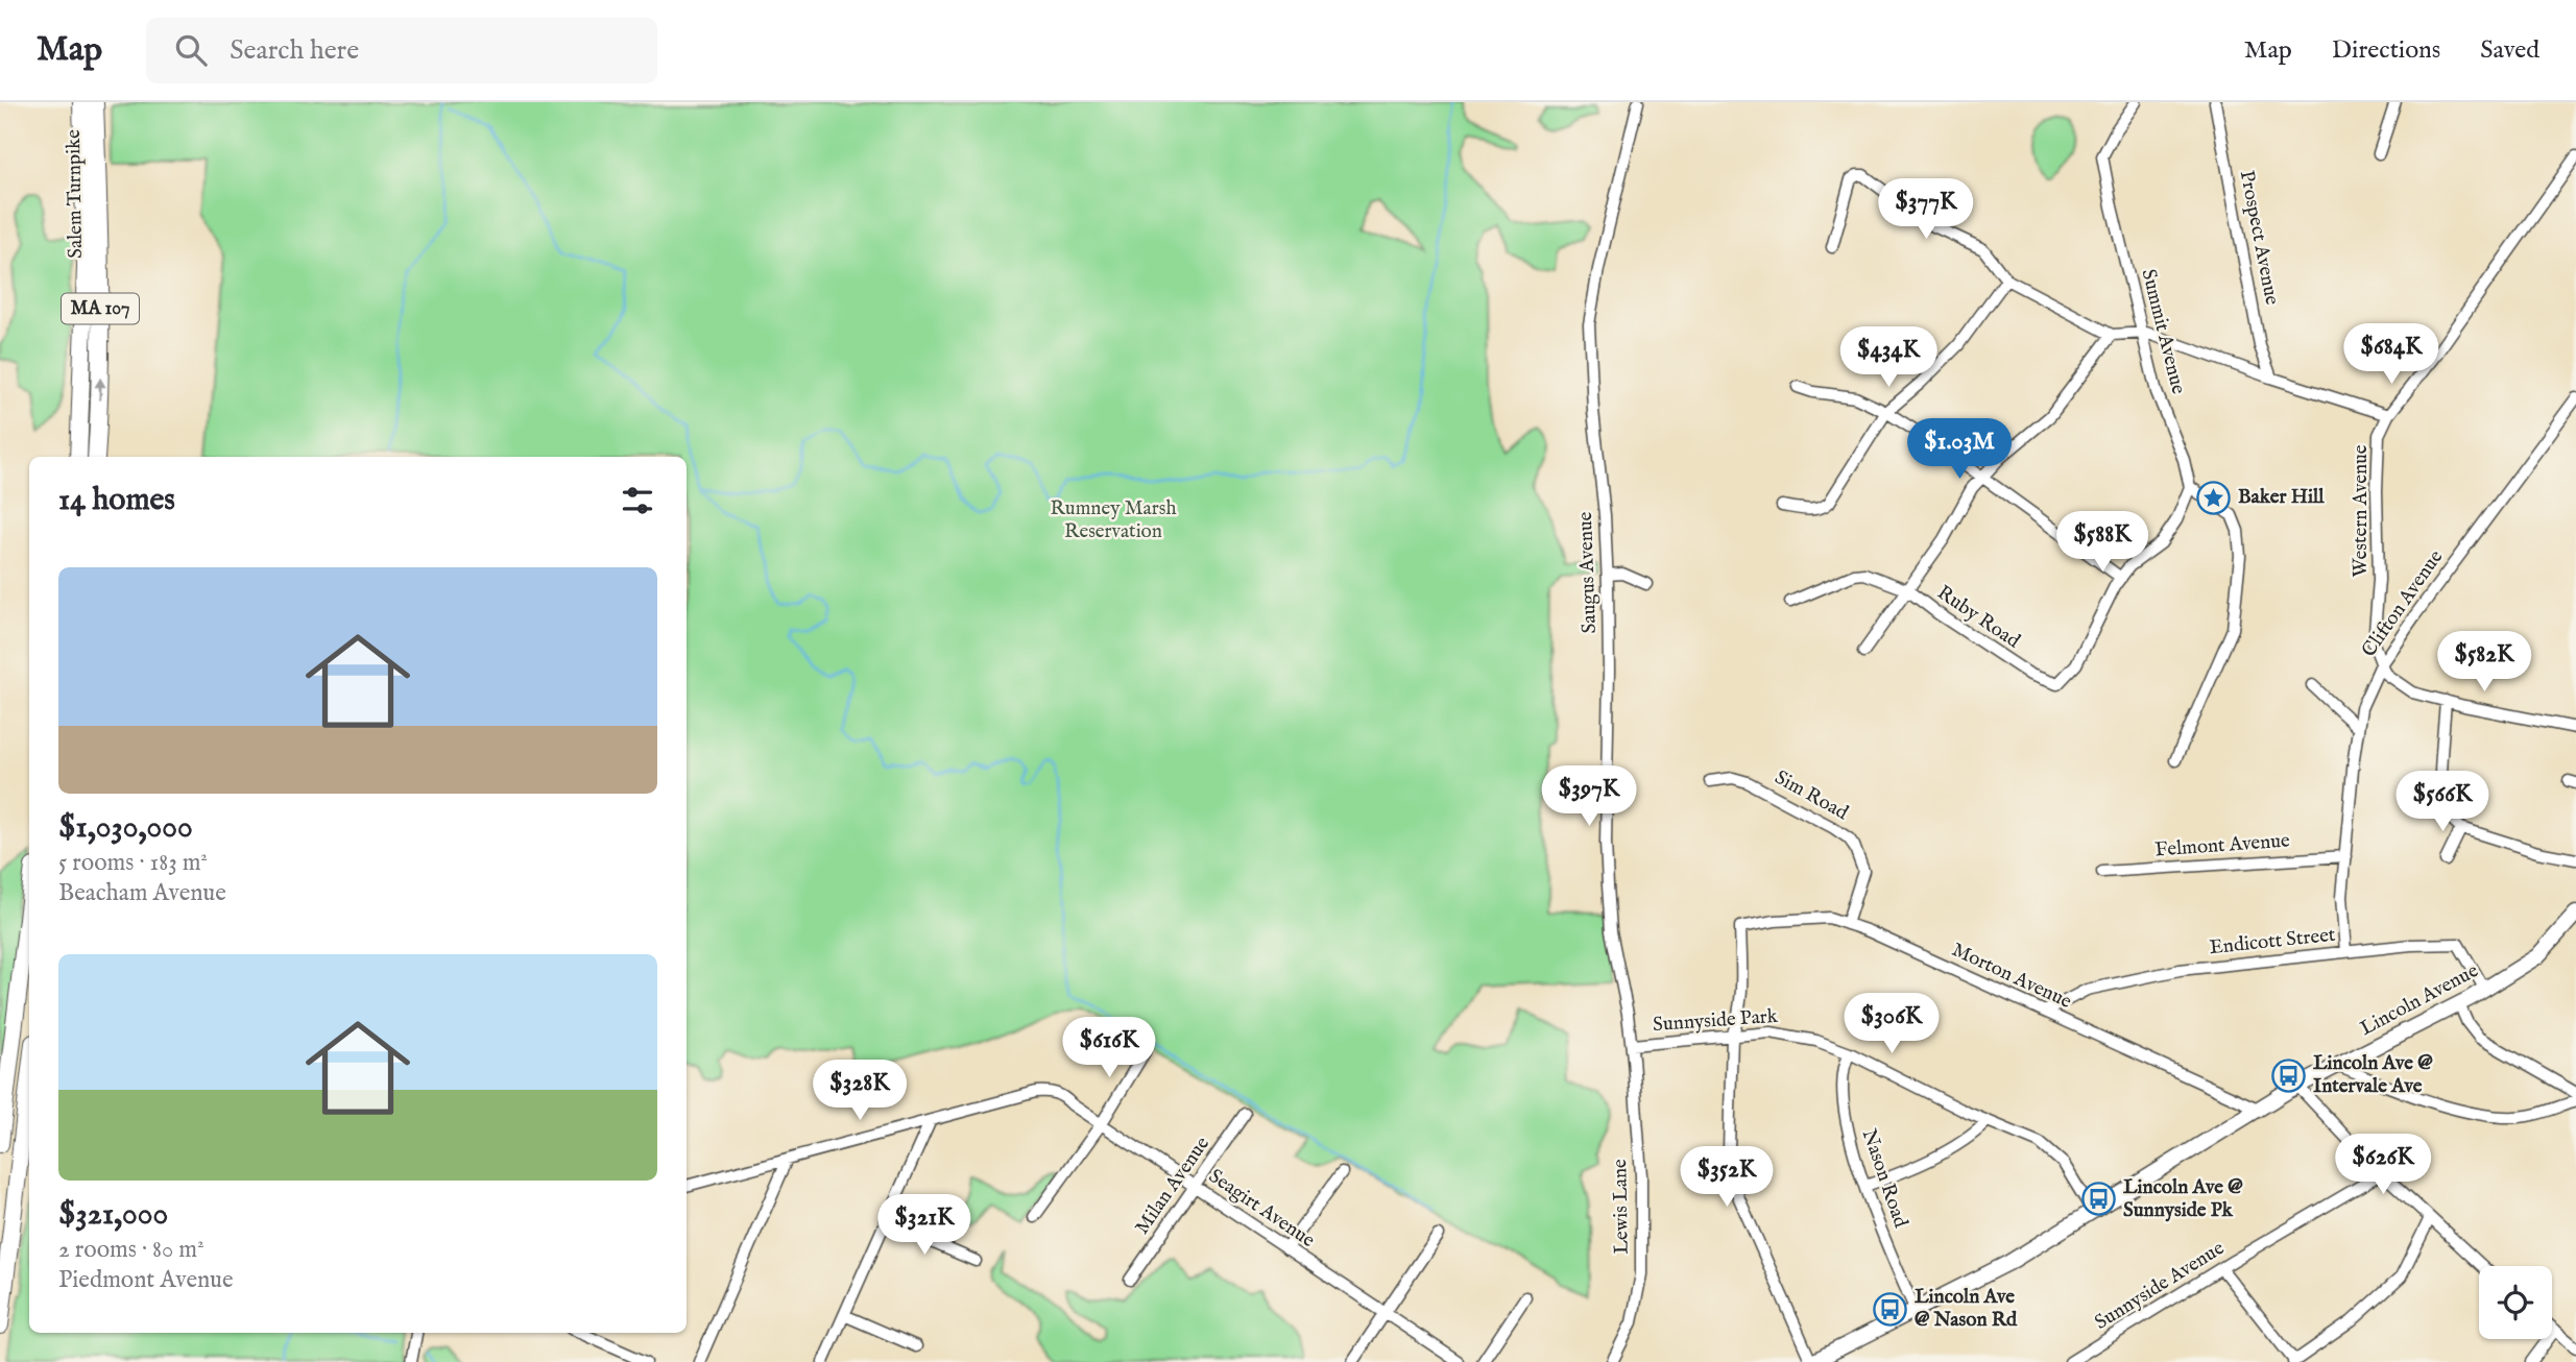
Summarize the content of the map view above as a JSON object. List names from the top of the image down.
{
  "streets": {
    "main road": ["Salem Turnpike", "MA 107", "Lincoln Avenue"],
    "street": [
      "Prospect Avenue",
      "Summit Avenue",
      "Western Avenue",
      "Saugus Avenue",
      "Clifton Avenue",
      "Ruby Road",
      "Sim Road",
      "Felmont Avenue",
      "Endicott Street",
      "Morton Avenue",
      "Sunnyside Park",
      "Nason Road",
      "Milan Avenue",
      "Lewis Lane",
      "Seagirt Avenue",
      "Sunnyside Avenue"
    ]
  },
  "crossings": [
    ["Western Avenue", "Clifton Avenue"],
    ["Saugus Avenue", "Sunnyside Park"],
    ["Saugus Avenue", "Lewis Lane"],
    ["Clifton Avenue", "Felmont Avenue"],
    ["Clifton Avenue", "Endicott Street"],
    ["Sim Road", "Morton Avenue"],
    ["Endicott Street", "Morton Avenue"],
    ["Endicott Street", "Lincoln Avenue"],
    ["Morton Avenue", "Lincoln Avenue"],
    ["Morton Avenue", "Sunnyside Park"],
    ["Lincoln Avenue", "Sunnyside Park"],
    ["Lincoln Avenue", "Nason Road"],
    ["Sunnyside Park", "Nason Road"],
    ["Sunnyside Park", "Lewis Lane"],
    ["Milan Avenue", "Seagirt Avenue"]
  ],
  "parks": ["Rumney Marsh Reservation"],
  "places": {
    "place": ["Baker Hill"],
    "bus stop": ["Lincoln Ave @ Intervale Ave", "Lincoln Ave @ Sunnyside Pk", "Lincoln Ave @ Nason Rd"]
  },
  "page": {
    "header": "Map",
    "search": "Search here",
    "nav": ["Map", "Directions", "Saved"],
    "price": [
      "$377K",
      "$684K",
      "$434K",
      "$1.03M",
      "$588K",
      "$582K",
      "$397K",
      "$566K",
      "$306K",
      "$616K",
      "$328K",
      "$626K",
      "$352K",
      "$321K"
    ],
    "heading": "14 homes",
    "list": [
      {
        "name": "$1,030,000",
        "note": "5 rooms · 183 m² · Beacham Avenue"
      },
      {
        "name": "$321,000",
        "note": "2 rooms · 80 m² · Piedmont Avenue"
      }
    ]
  }
}
